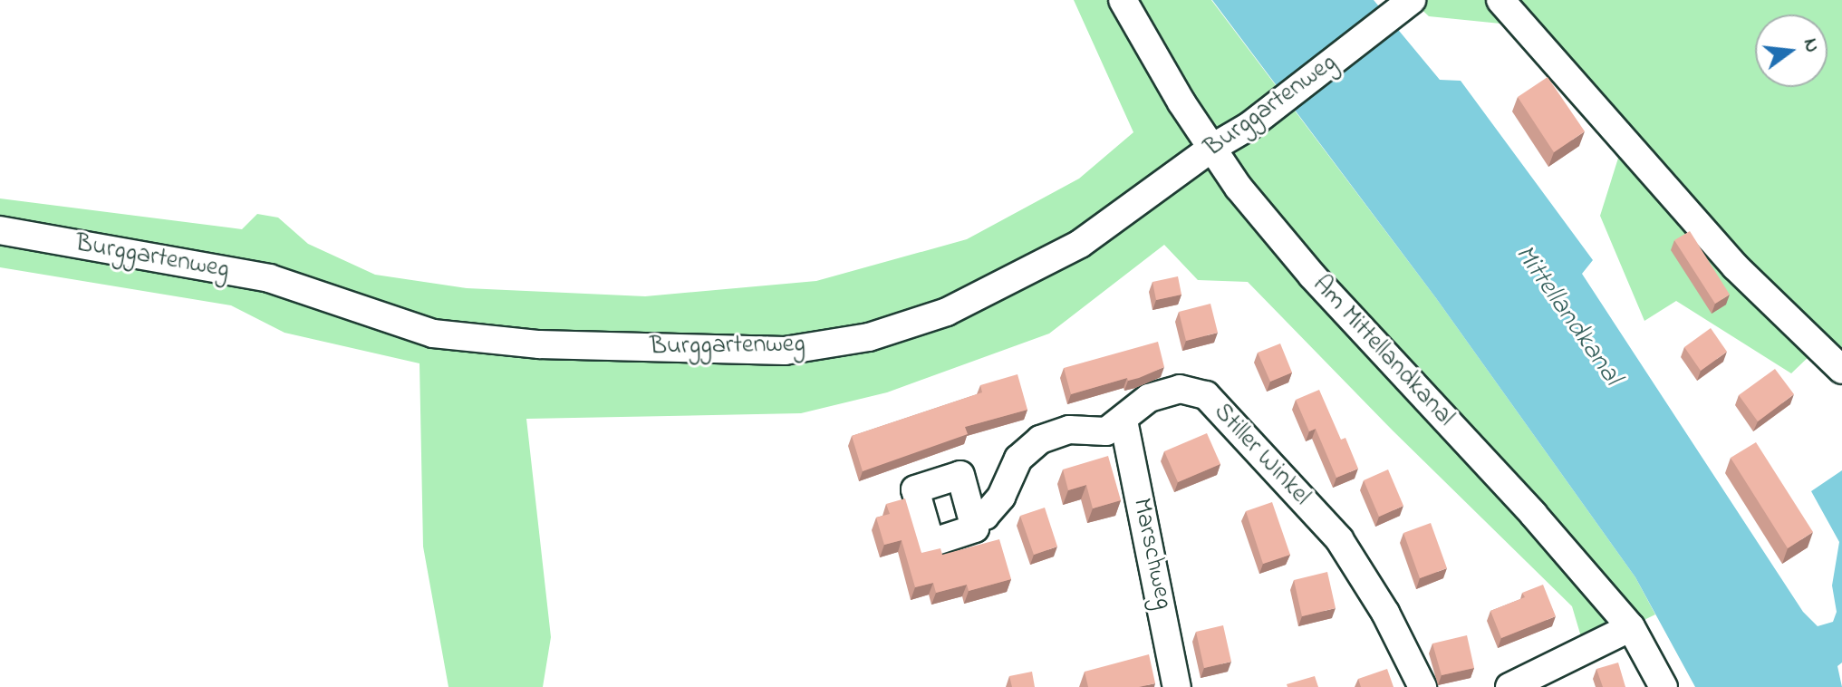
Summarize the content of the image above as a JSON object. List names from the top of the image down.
{
  "streets": {
    "street": [
      "Burggartenweg",
      "Am Mittellandkanal",
      "Stiller Winkel",
      "Marschweg"
    ]
  },
  "crossings": [
    ["Burggartenweg", "Am Mittellandkanal"],
    ["Stiller Winkel", "Marschweg"]
  ],
  "water": ["Mittellandkanal"],
  "north": "right"
}
